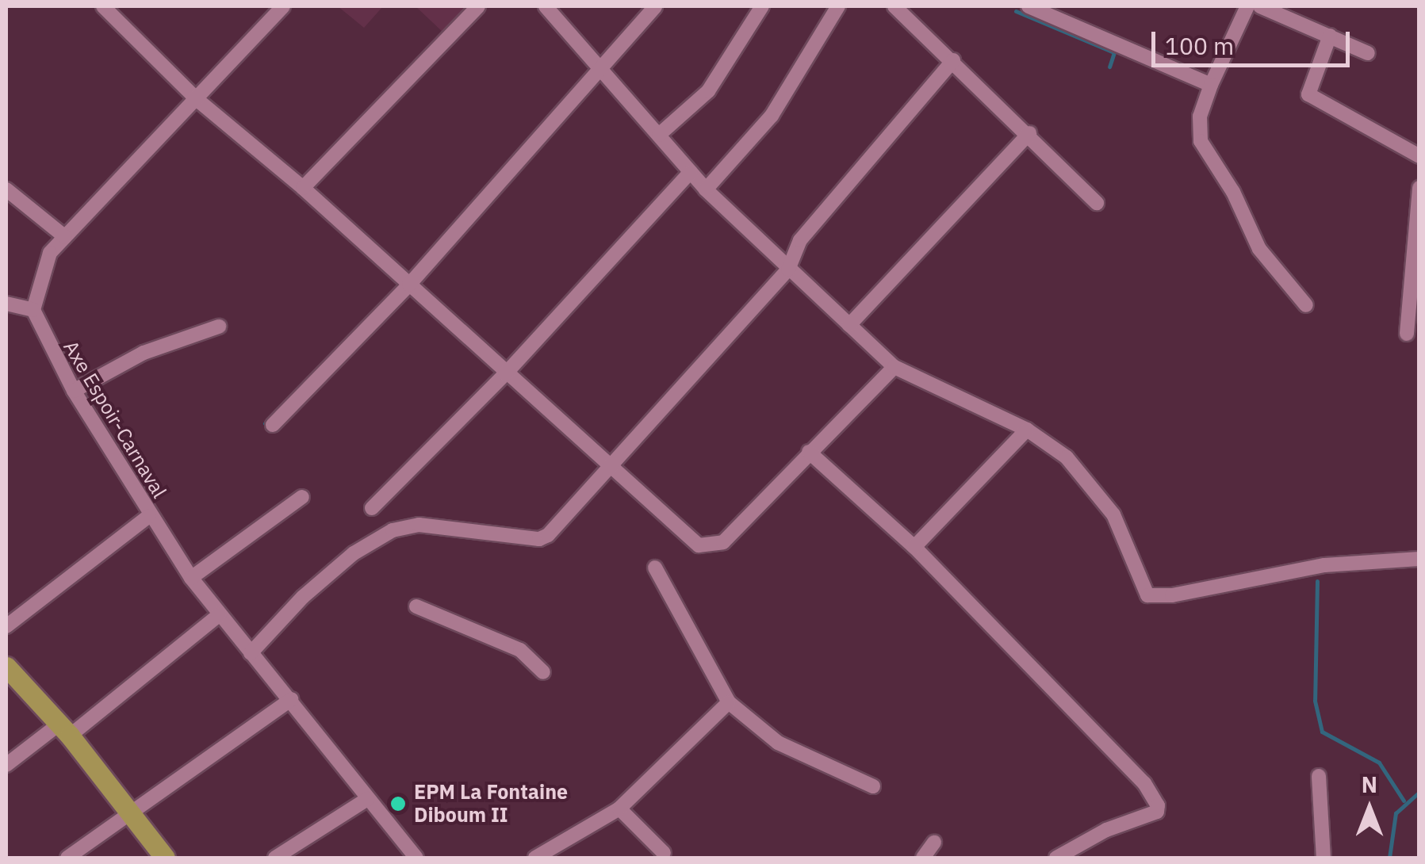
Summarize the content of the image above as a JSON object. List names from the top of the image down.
{
  "streets": {
    "street": ["Axe Espoir-Carnaval"]
  },
  "places": ["EPM La Fontaine Diboum II"],
  "scale_bar": "100 m",
  "north": "top"
}
